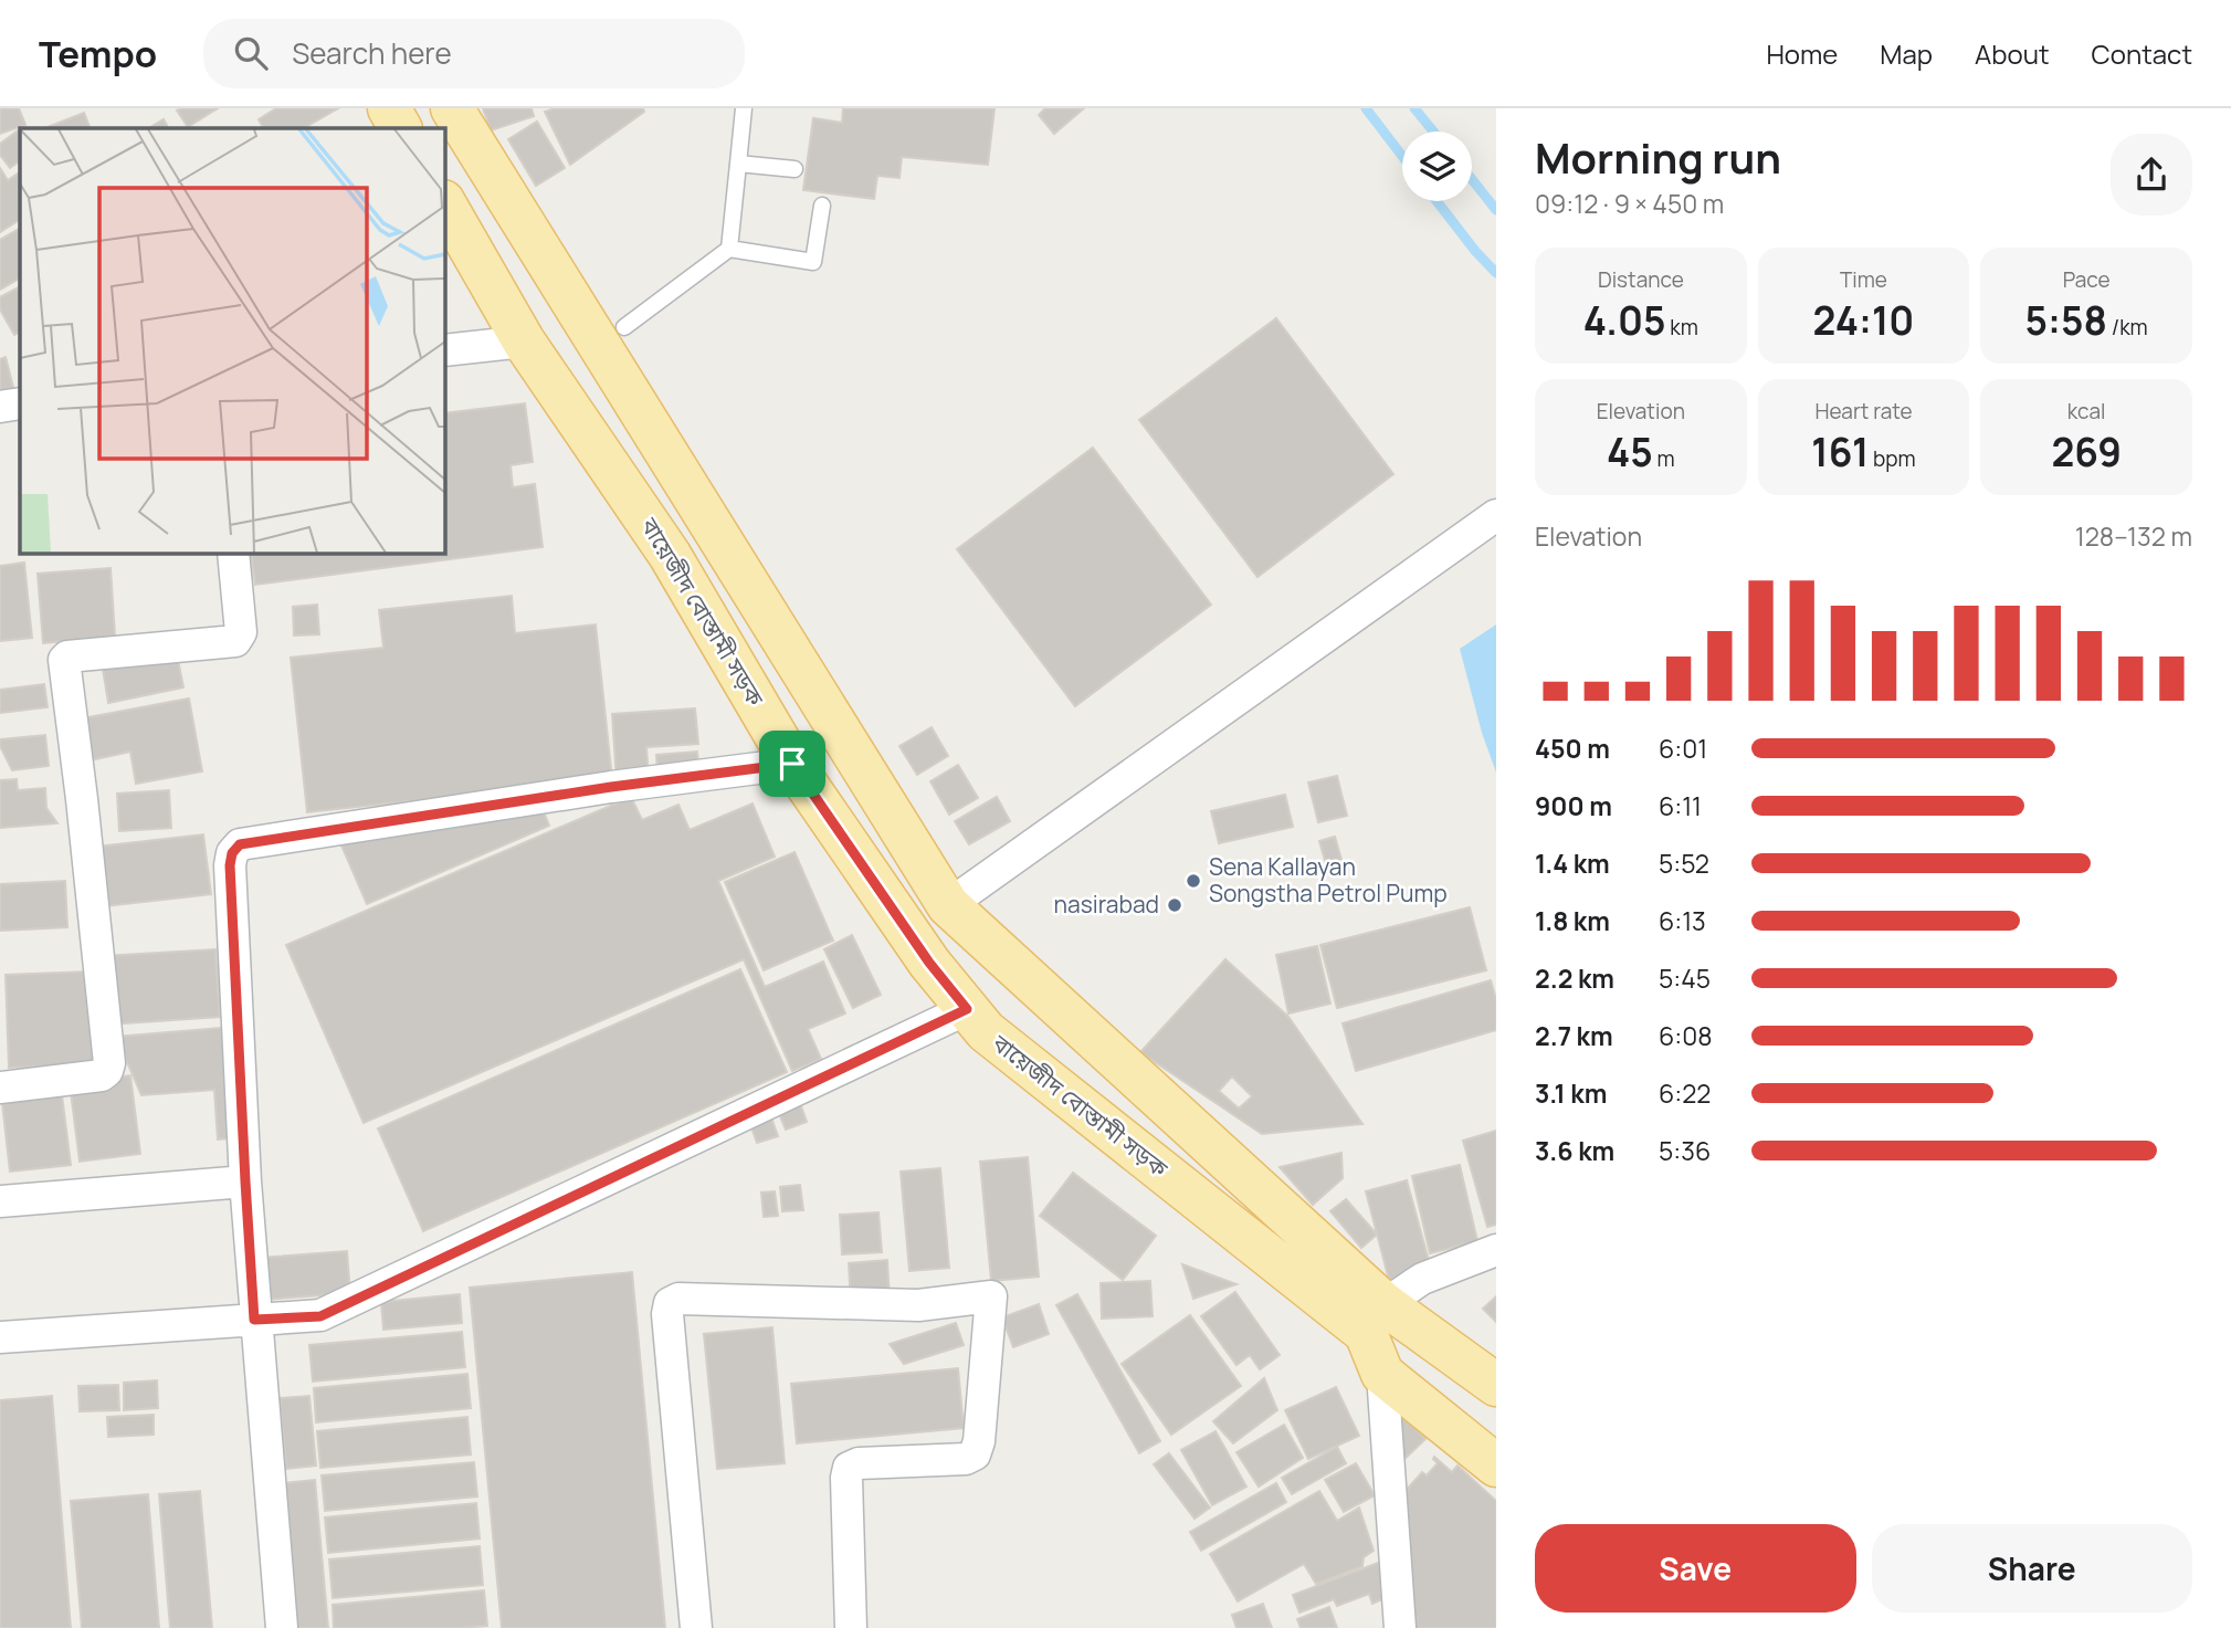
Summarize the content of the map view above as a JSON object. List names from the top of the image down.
{
  "streets": {
    "main road": ["বায়েজীদ বোস্তামী সড়ক"]
  },
  "places": ["Sena Kallayan Songstha Petrol Pump", "nasirabad"],
  "page": {
    "header": "Tempo",
    "search": "Search here",
    "nav": [
      "Home",
      "Map",
      "About",
      "Contact"
    ],
    "heading": ["Morning run", "09:12 · 9 × 450 m"],
    "stats": [
      ["Distance", "4.05 km"],
      ["Time", "24:10"],
      ["Pace", "5:58 /km"],
      ["Elevation", "45 m"],
      ["Heart rate", "161 bpm"],
      ["kcal", "269"]
    ],
    "chart": ["Elevation", "128–132 m"],
    "list": [
      {
        "name": "450 m",
        "note": "6:01"
      },
      {
        "name": "900 m",
        "note": "6:11"
      },
      {
        "name": "1.4 km",
        "note": "5:52"
      },
      {
        "name": "1.8 km",
        "note": "6:13"
      },
      {
        "name": "2.2 km",
        "note": "5:45"
      },
      {
        "name": "2.7 km",
        "note": "6:08"
      },
      {
        "name": "3.1 km",
        "note": "6:22"
      },
      {
        "name": "3.6 km",
        "note": "5:36"
      }
    ],
    "buttons": ["Save", "Share"]
  }
}
